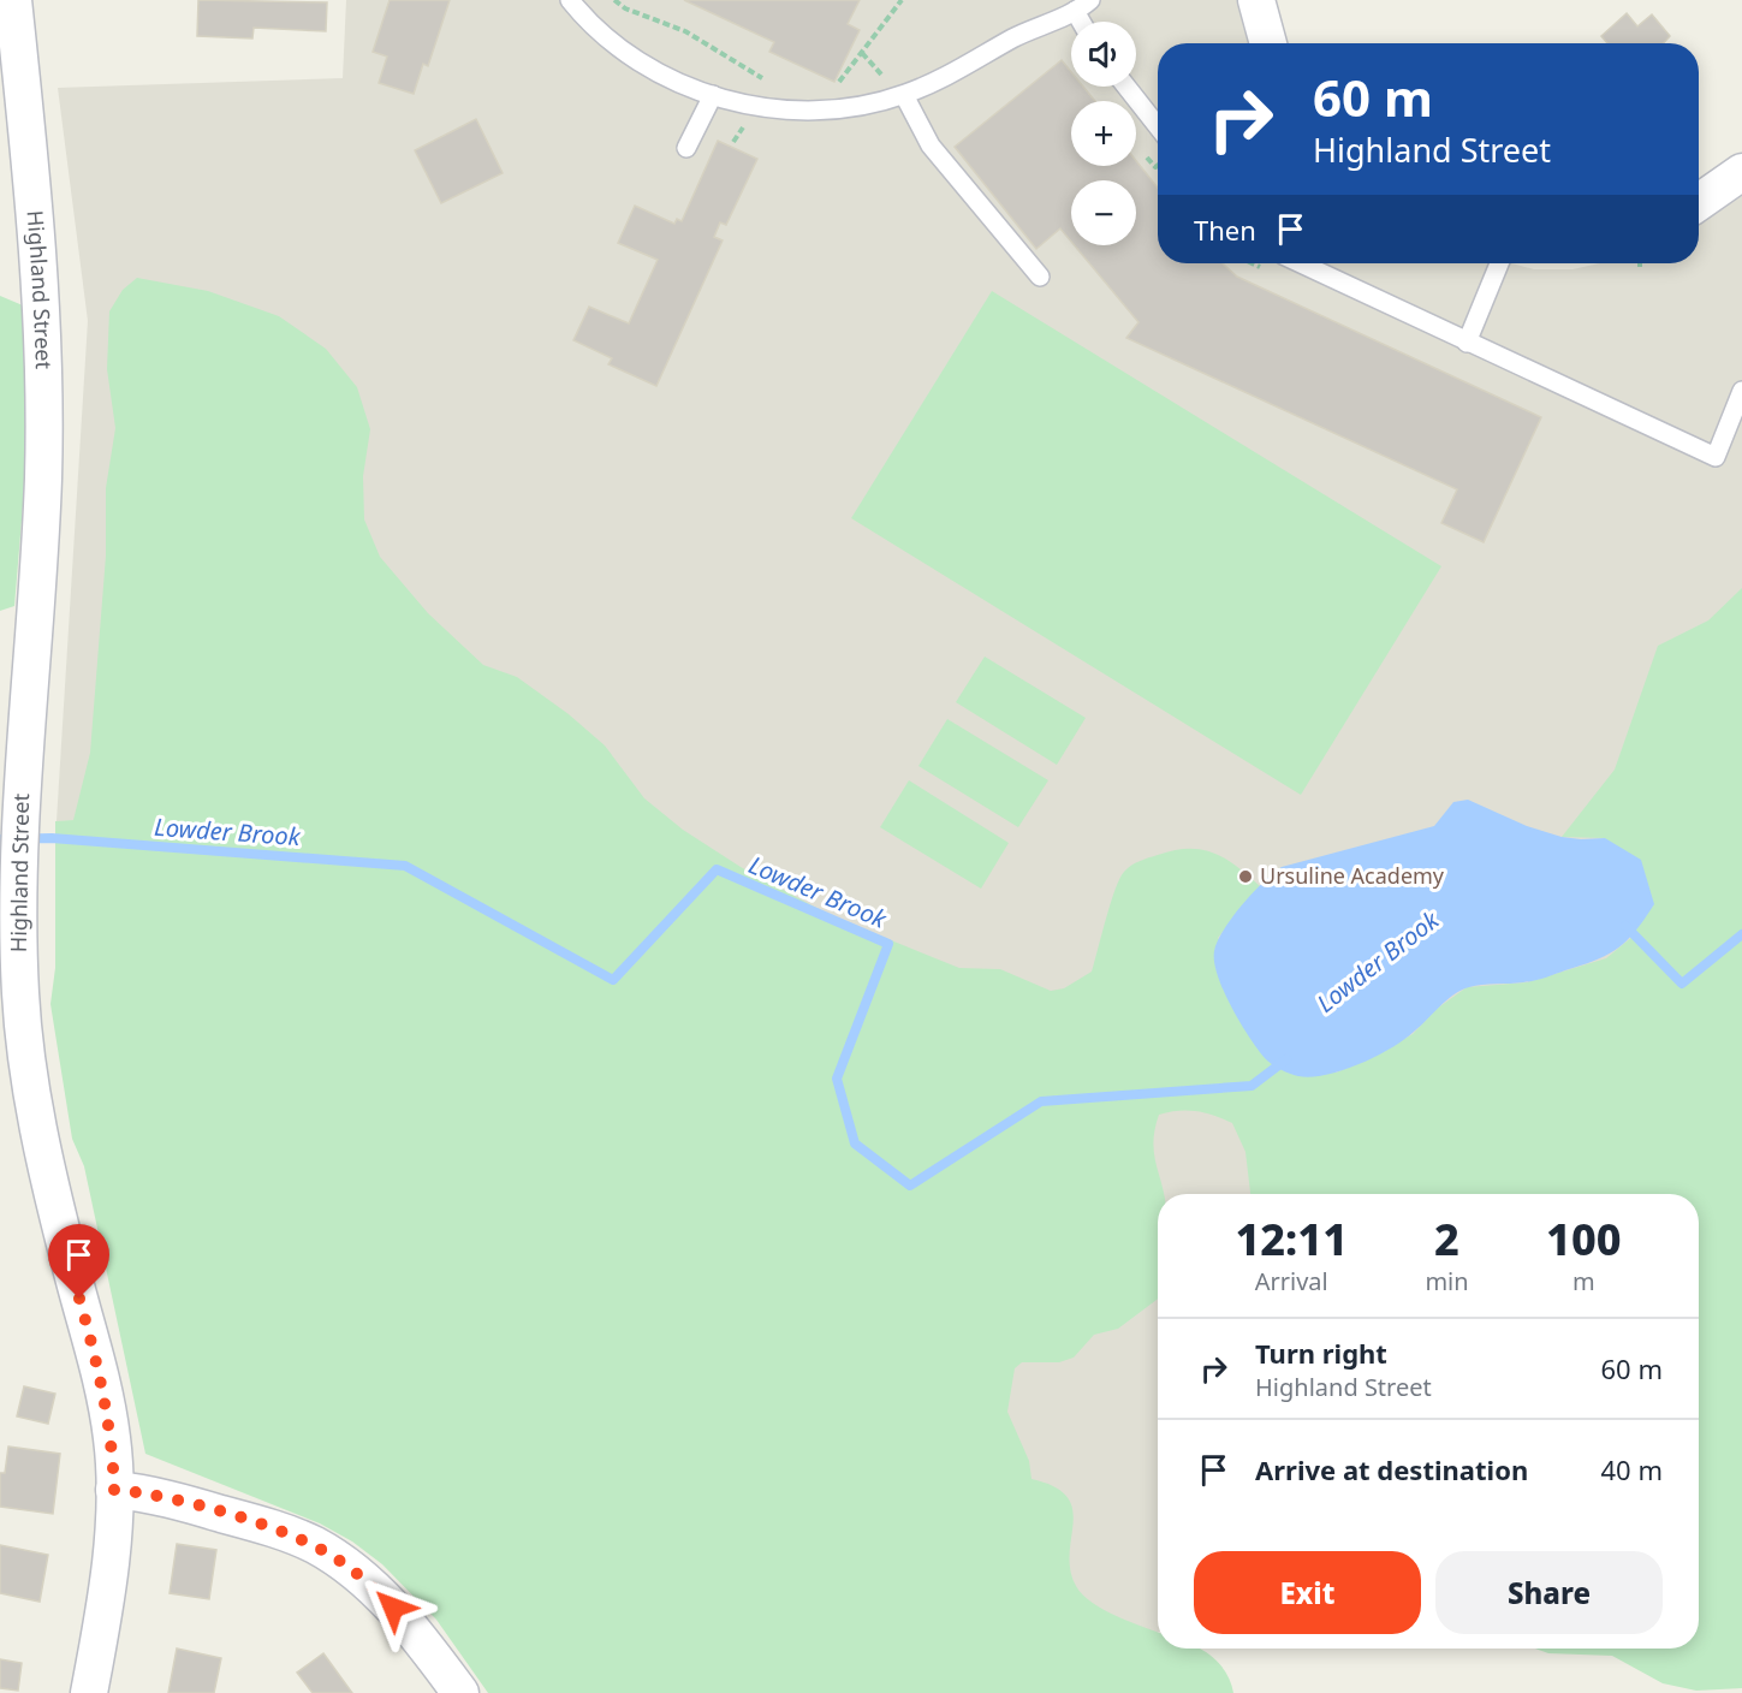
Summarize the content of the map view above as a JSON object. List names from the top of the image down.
{
  "streets": {
    "street": ["Highland Street"]
  },
  "water": ["Lowder Brook"],
  "places": ["Ursuline Academy"],
  "page": {
    "map_buttons": ["+", "−"],
    "turn": ["60 m", "Highland Street"],
    "then": "Then",
    "eta": [
      "12:11",
      "Arrival",
      "2",
      "min",
      "100",
      "m"
    ],
    "list": [
      {
        "name": "Turn right",
        "note": "Highland Street",
        "value": "60 m"
      },
      {
        "name": "Arrive at destination",
        "value": "40 m"
      }
    ],
    "buttons": ["Exit", "Share"]
  }
}
